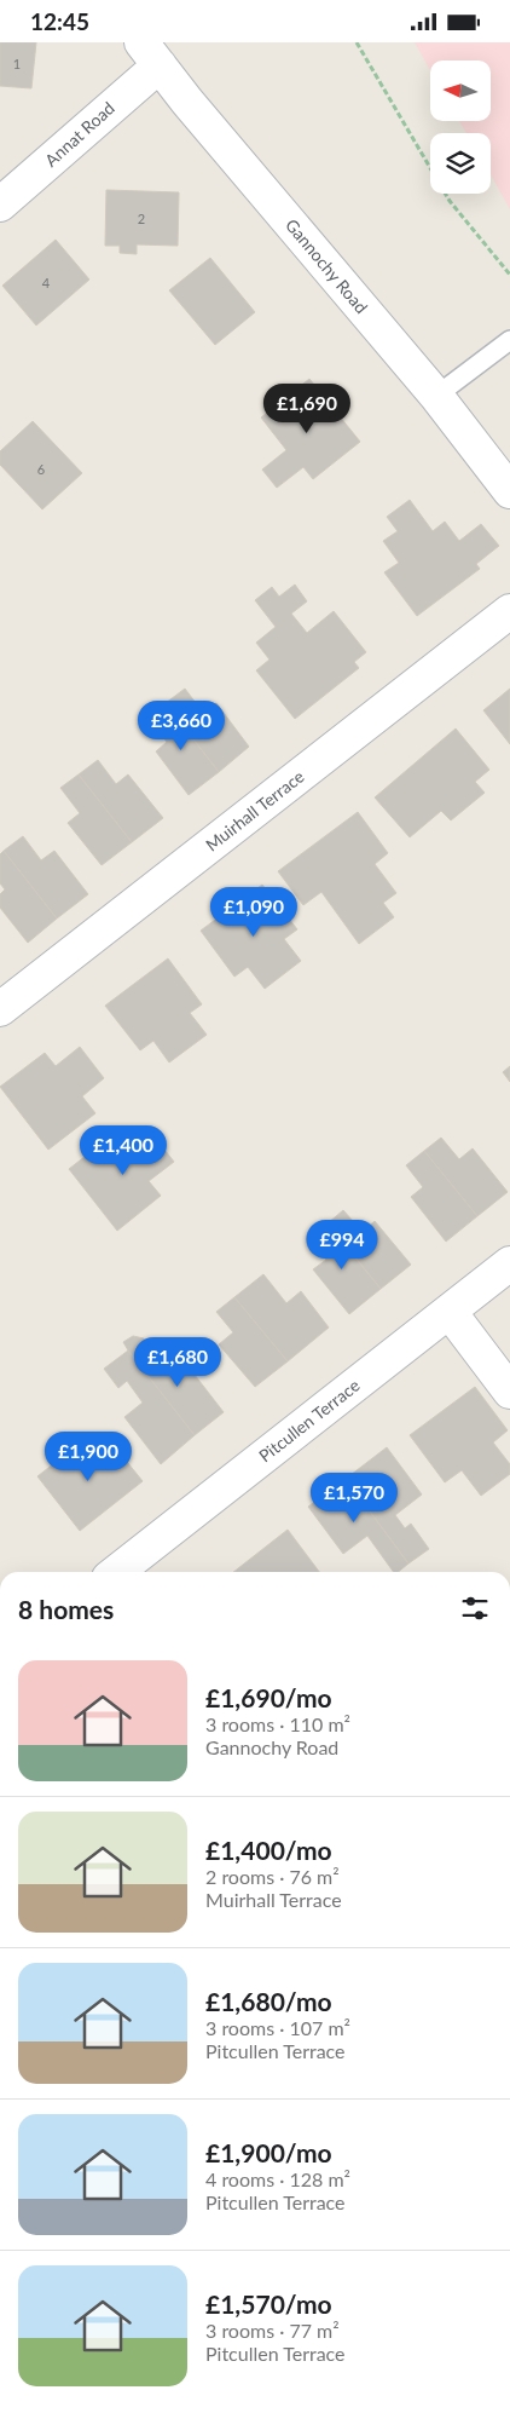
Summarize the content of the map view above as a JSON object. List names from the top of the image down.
{
  "streets": {
    "street": [
      "Annat Road",
      "Gannochy Road",
      "Muirhall Terrace",
      "Pitcullen Terrace"
    ]
  },
  "crossings": [
    ["Annat Road", "Gannochy Road"]
  ],
  "house_numbers": [
    "1",
    "2",
    "4",
    "6"
  ],
  "north": "left",
  "page": {
    "status": "12:45",
    "price": [
      "£1,690",
      "£3,660",
      "£1,090",
      "£1,400",
      "£994",
      "£1,680",
      "£1,900",
      "£1,570"
    ],
    "heading": "8 homes",
    "list": [
      {
        "name": "£1,690/mo",
        "note": "3 rooms · 110 m² · Gannochy Road"
      },
      {
        "name": "£1,400/mo",
        "note": "2 rooms · 76 m² · Muirhall Terrace"
      },
      {
        "name": "£1,680/mo",
        "note": "3 rooms · 107 m² · Pitcullen Terrace"
      },
      {
        "name": "£1,900/mo",
        "note": "4 rooms · 128 m² · Pitcullen Terrace"
      },
      {
        "name": "£1,570/mo",
        "note": "3 rooms · 77 m² · Pitcullen Terrace"
      }
    ]
  }
}
